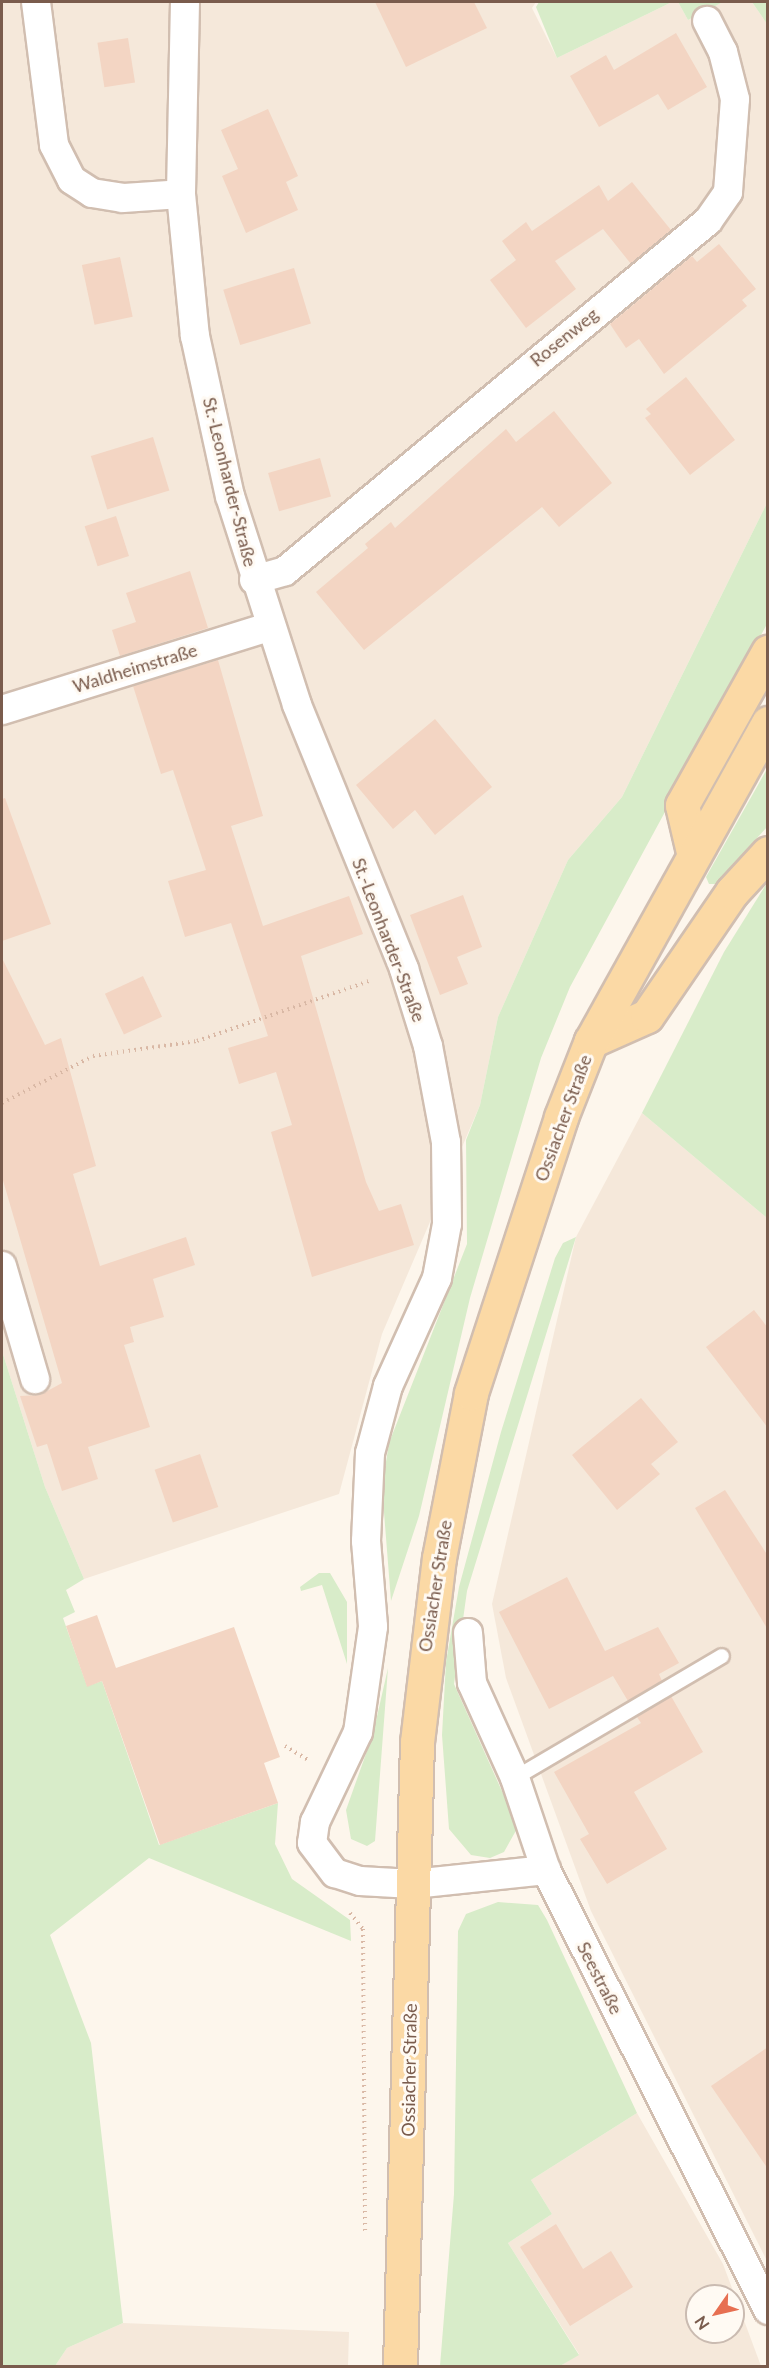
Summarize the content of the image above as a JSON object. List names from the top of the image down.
{
  "streets": {
    "main road": ["Ossiacher Straße"],
    "street": [
      "Rosenweg",
      "St.-Leonharder-Straße",
      "Waldheimstraße",
      "Seestraße"
    ]
  },
  "crossings": [
    ["Rosenweg", "St.-Leonharder-Straße"],
    ["St.-Leonharder-Straße", "Waldheimstraße"],
    ["St.-Leonharder-Straße", "Ossiacher Straße"],
    ["St.-Leonharder-Straße", "Seestraße"]
  ],
  "north": "bottom left"
}
